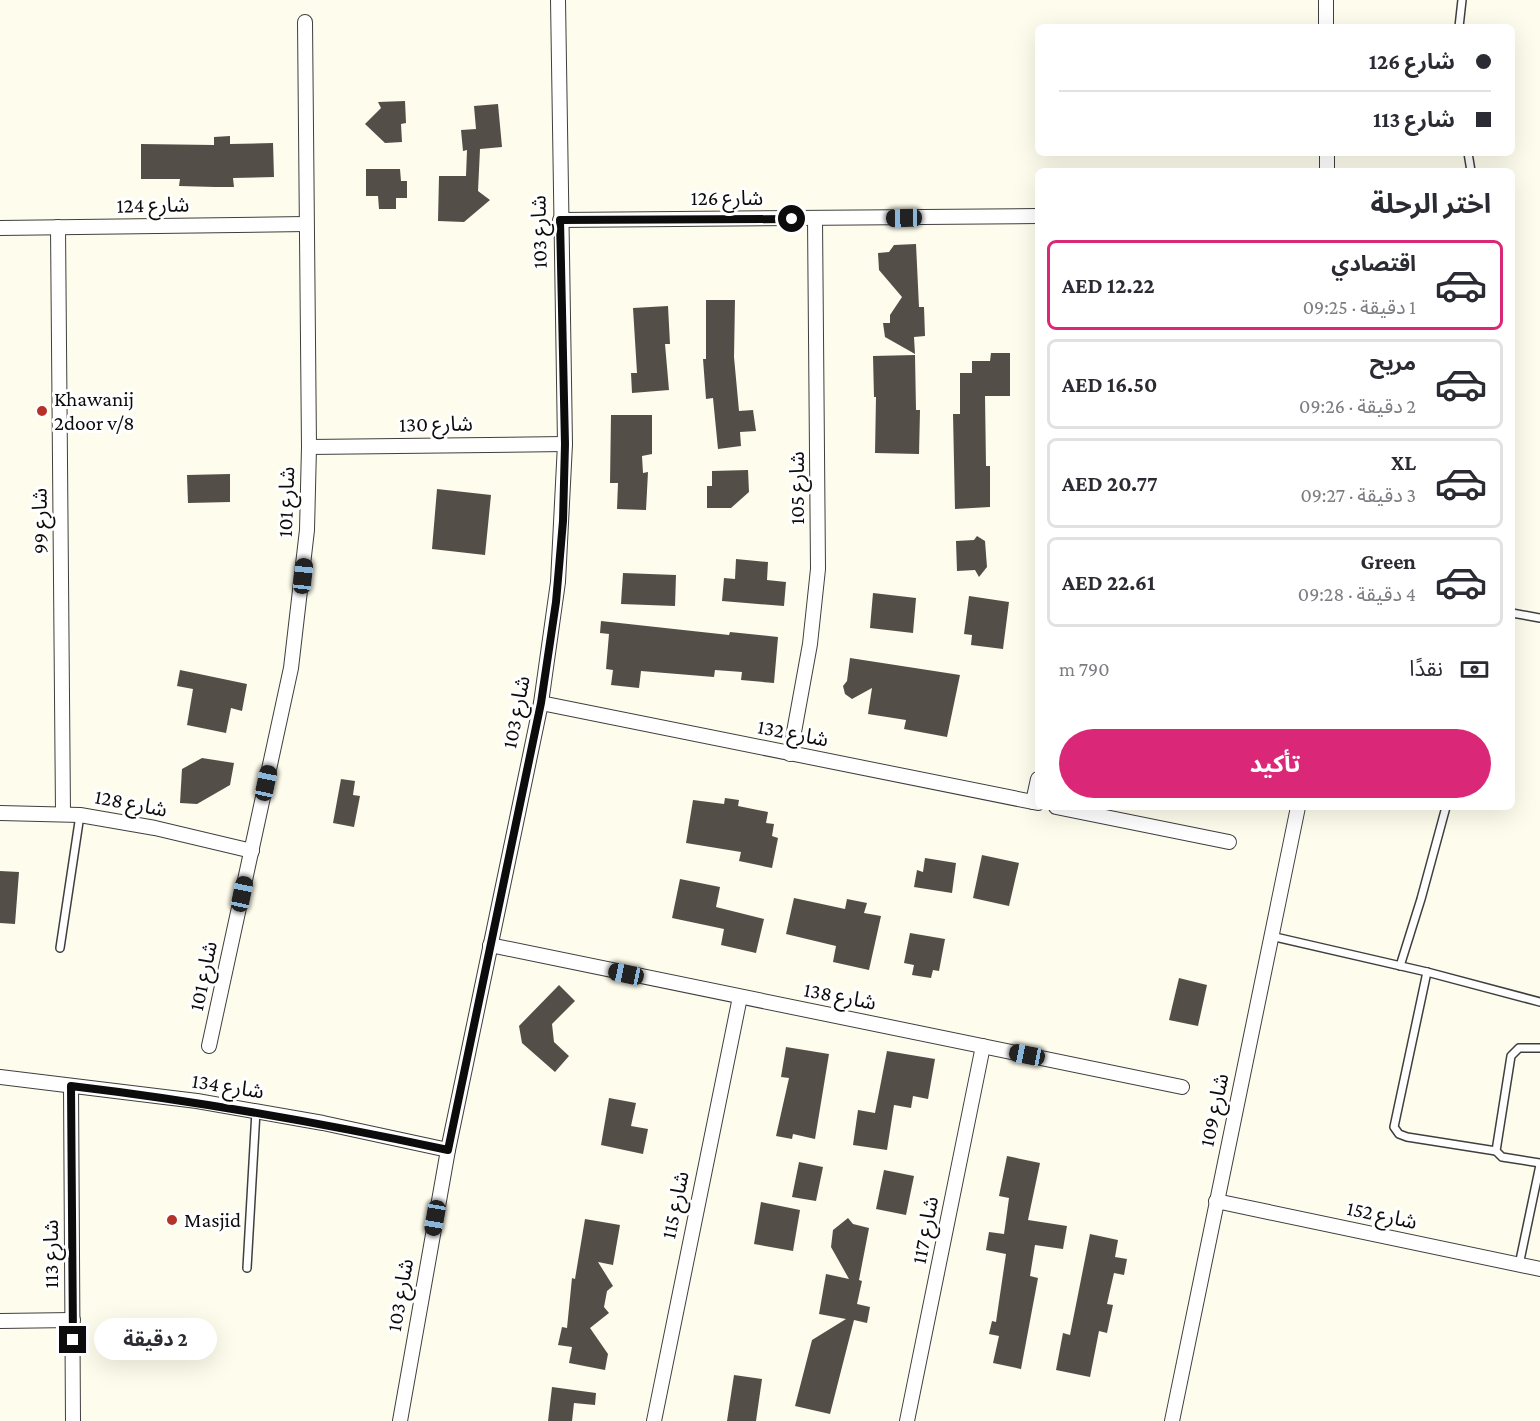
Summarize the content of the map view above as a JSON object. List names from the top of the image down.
{
  "streets": {
    "street": [
      "شارع 126",
      "شارع 124",
      "شارع 103",
      "شارع 130",
      "شارع 105",
      "شارع 101",
      "شارع 99",
      "شارع 132",
      "شارع 128",
      "شارع 138",
      "شارع 134",
      "شارع 109",
      "شارع 115",
      "شارع 152",
      "شارع 117",
      "شارع 113"
    ]
  },
  "crossings": [
    ["شارع 126", "شارع 103"],
    ["شارع 126", "شارع 105"],
    ["شارع 124", "شارع 101"],
    ["شارع 124", "شارع 99"],
    ["شارع 103", "شارع 130"],
    ["شارع 103", "شارع 132"],
    ["شارع 103", "شارع 138"],
    ["شارع 103", "شارع 134"],
    ["شارع 130", "شارع 101"],
    ["شارع 105", "شارع 132"],
    ["شارع 101", "شارع 128"],
    ["شارع 99", "شارع 128"],
    ["شارع 138", "شارع 115"],
    ["شارع 138", "شارع 117"],
    ["شارع 134", "شارع 113"],
    ["شارع 109", "شارع 152"]
  ],
  "places": ["Khawanij 2door v/8", "Masjid"],
  "page": {
    "banner": ["شارع 126", "شارع 113"],
    "heading": "اختر الرحلة",
    "list": [
      {
        "name": "اقتصادي",
        "note": "1 دقيقة · 09:25",
        "value": "AED 12.22"
      },
      {
        "name": "مريح",
        "note": "2 دقيقة · 09:26",
        "value": "AED 16.50"
      },
      {
        "name": "XL",
        "note": "3 دقيقة · 09:27",
        "value": "AED 20.77"
      },
      {
        "name": "Green",
        "note": "4 دقيقة · 09:28",
        "value": "AED 22.61"
      }
    ],
    "pay": ["نقدًا", "790 m"],
    "buttons": "تأكيد",
    "bubble": "2 دقيقة"
  }
}
